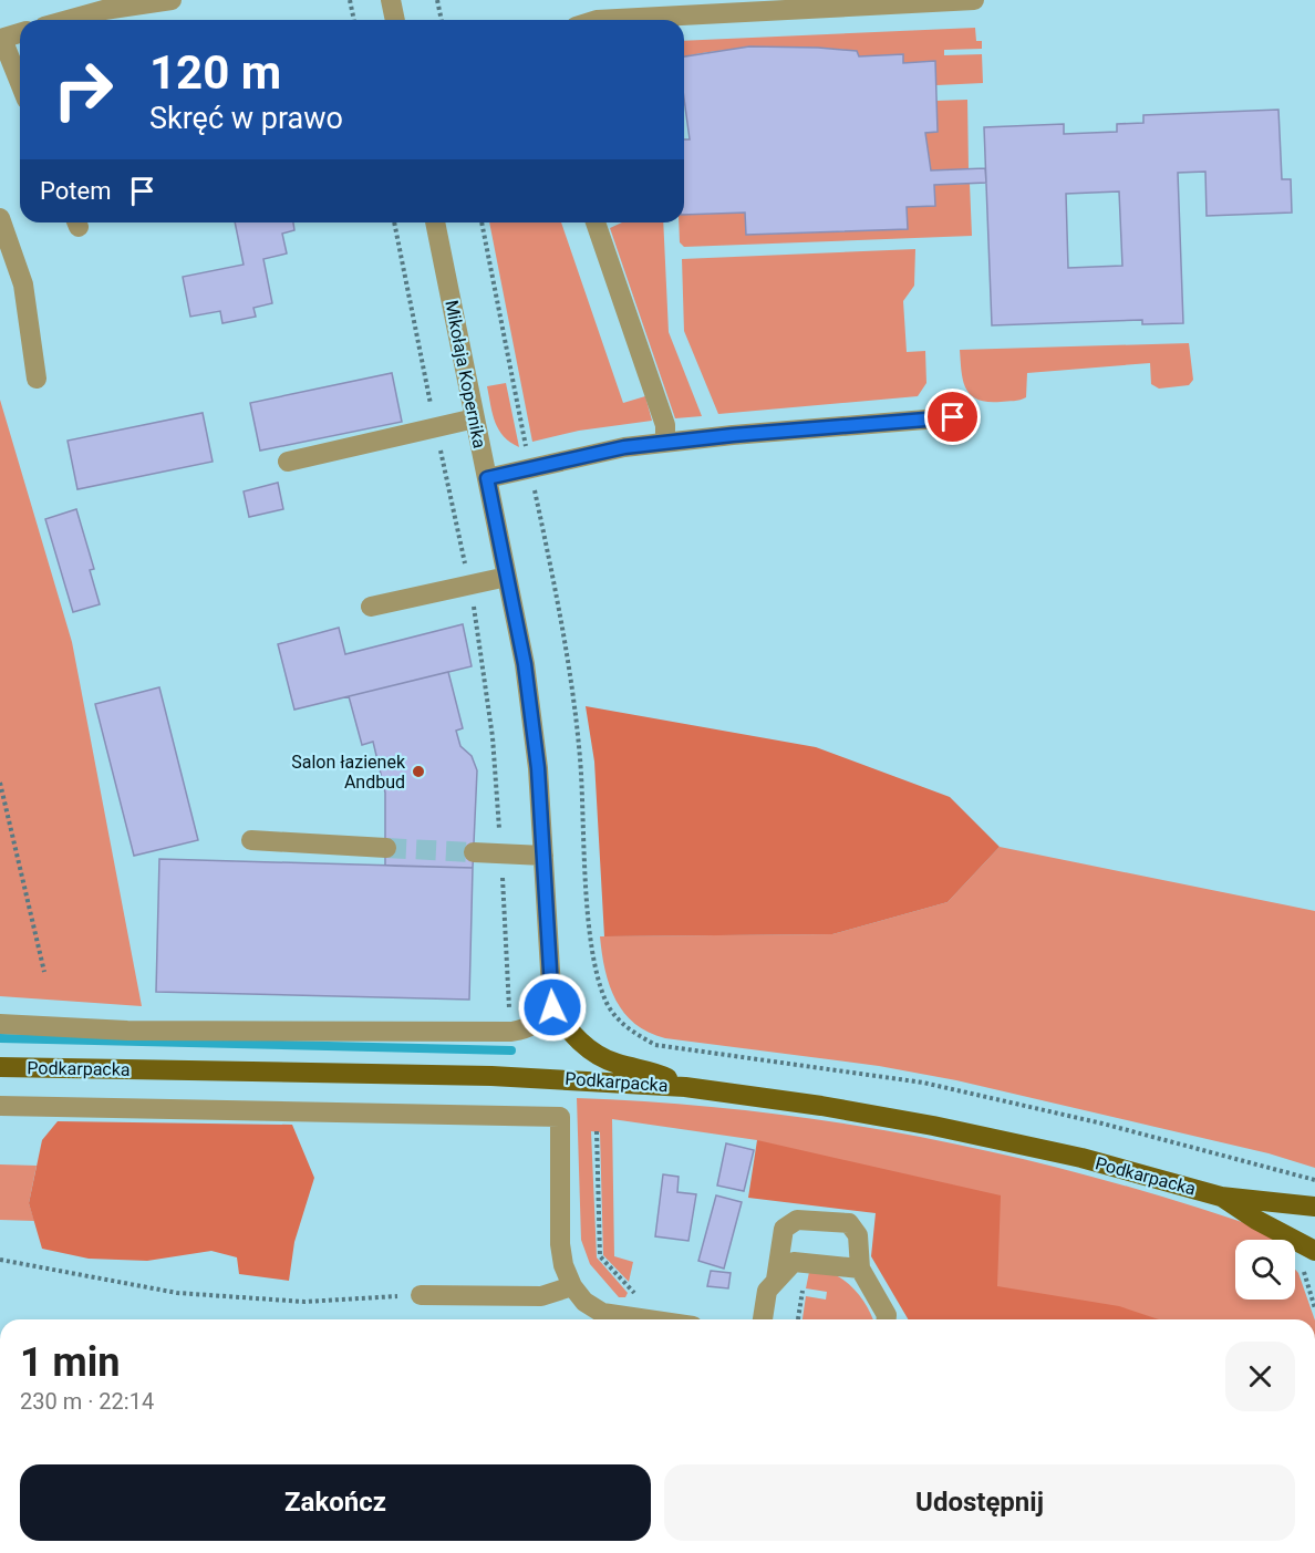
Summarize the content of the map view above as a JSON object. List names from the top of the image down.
{
  "streets": {
    "main road": ["Podkarpacka"],
    "street": ["Mikołaja Kopernika"]
  },
  "places": ["Salon łazienek Andbud"],
  "page": {
    "turn": ["120 m", "Skręć w prawo"],
    "then": "Potem",
    "heading": ["1 min", "230 m · 22:14"],
    "buttons": ["Zakończ", "Udostępnij"]
  }
}
